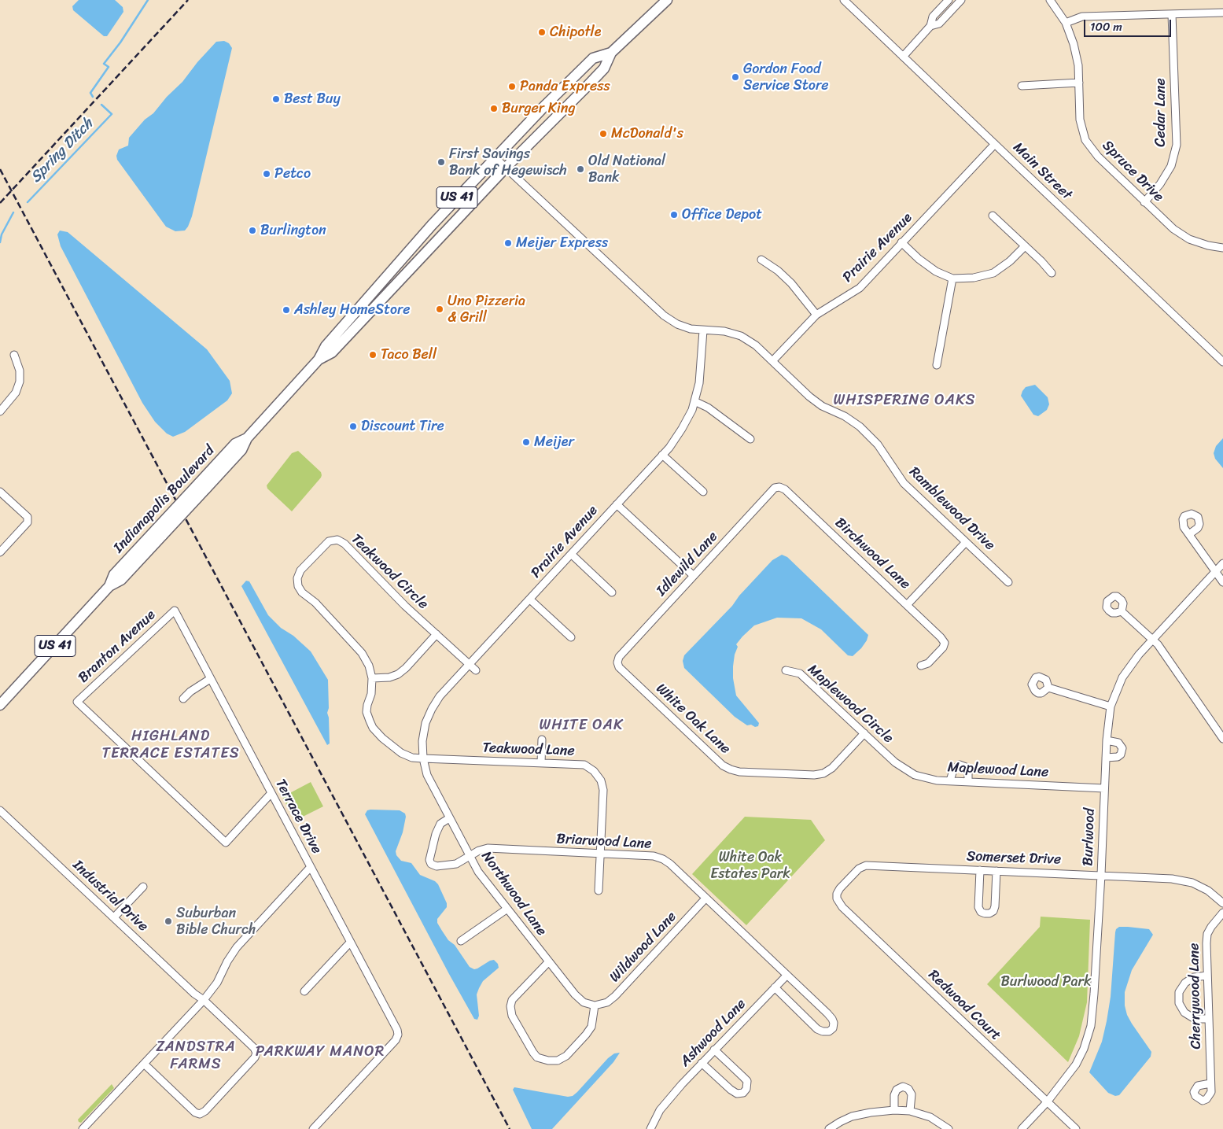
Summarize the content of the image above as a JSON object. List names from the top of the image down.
{
  "streets": {
    "highway": ["US 41", "Indianapolis Boulevard"],
    "street": [
      "Cedar Lane",
      "Main Street",
      "Spruce Drive",
      "Prairie Avenue",
      "Ramblewood Drive",
      "Birchwood Lane",
      "Idlewild Lane",
      "Teakwood Circle",
      "Branton Avenue",
      "Maplewood Circle",
      "White Oak Lane",
      "Teakwood Lane",
      "Maplewood Lane",
      "Terrace Drive",
      "Burlwood",
      "Briarwood Lane",
      "Somerset Drive",
      "Northwood Lane",
      "Industrial Drive",
      "Wildwood Lane",
      "Cherrywood Lane",
      "Redwood Court",
      "Ashwood Lane"
    ]
  },
  "crossings": [
    ["Cedar Lane", "Spruce Drive"],
    ["Main Street", "Prairie Avenue"],
    ["Prairie Avenue", "Ramblewood Drive"],
    ["Prairie Avenue", "Teakwood Circle"],
    ["Prairie Avenue", "Teakwood Lane"],
    ["Prairie Avenue", "Northwood Lane"],
    ["Indianapolis Boulevard", "Ramblewood Drive"],
    ["Birchwood Lane", "Idlewild Lane"],
    ["Idlewild Lane", "White Oak Lane"],
    ["Teakwood Circle", "Teakwood Lane"],
    ["Teakwood Circle", "Northwood Lane"],
    ["Branton Avenue", "Terrace Drive"],
    ["Maplewood Circle", "White Oak Lane"],
    ["Maplewood Circle", "Maplewood Lane"],
    ["Teakwood Lane", "Briarwood Lane"],
    ["Teakwood Lane", "Northwood Lane"],
    ["Maplewood Lane", "Burlwood"],
    ["Burlwood", "Somerset Drive"],
    ["Burlwood", "Redwood Court"],
    ["Briarwood Lane", "Northwood Lane"],
    ["Briarwood Lane", "Wildwood Lane"],
    ["Briarwood Lane", "Ashwood Lane"],
    ["Somerset Drive", "Redwood Court"],
    ["Northwood Lane", "Wildwood Lane"]
  ],
  "districts": [
    "WHISPERING OAKS",
    "WHITE OAK",
    "HIGHLAND TERRACE ESTATES",
    "ZANDSTRA FARMS",
    "PARKWAY MANOR"
  ],
  "water": ["Spring Ditch"],
  "parks": ["White Oak Estates Park", "Burlwood Park"],
  "places": [
    "Chipotle",
    "Gordon Food Service Store",
    "Panda Express",
    "Best Buy",
    "Burger King",
    "McDonald's",
    "First Savings Bank of Hegewisch",
    "Old National Bank",
    "Petco",
    "Office Depot",
    "Burlington",
    "Meijer Express",
    "Uno Pizzeria & Grill",
    "Ashley HomeStore",
    "Taco Bell",
    "Discount Tire",
    "Meijer",
    "Suburban Bible Church"
  ],
  "scale_bar": "100 m"
}
